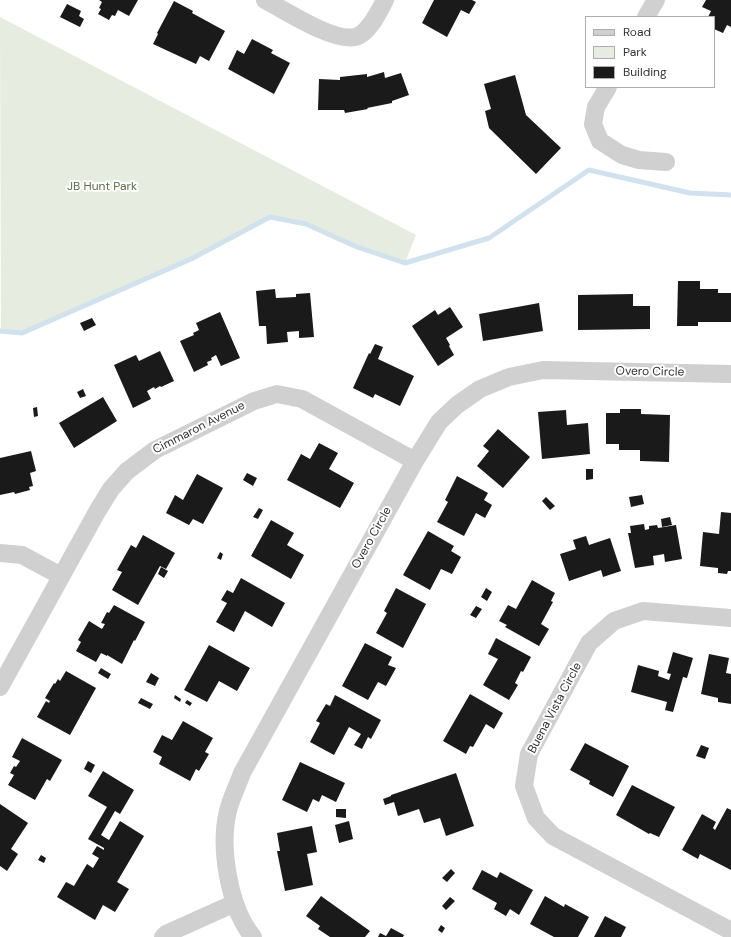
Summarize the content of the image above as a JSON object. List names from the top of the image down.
{
  "streets": {
    "street": ["Overo Circle", "Cimmaron Avenue", "Buena Vista Circle"]
  },
  "crossings": [
    ["Overo Circle", "Cimmaron Avenue"]
  ],
  "parks": ["JB Hunt Park"],
  "legend": ["Road", "Park", "Building"]
}
